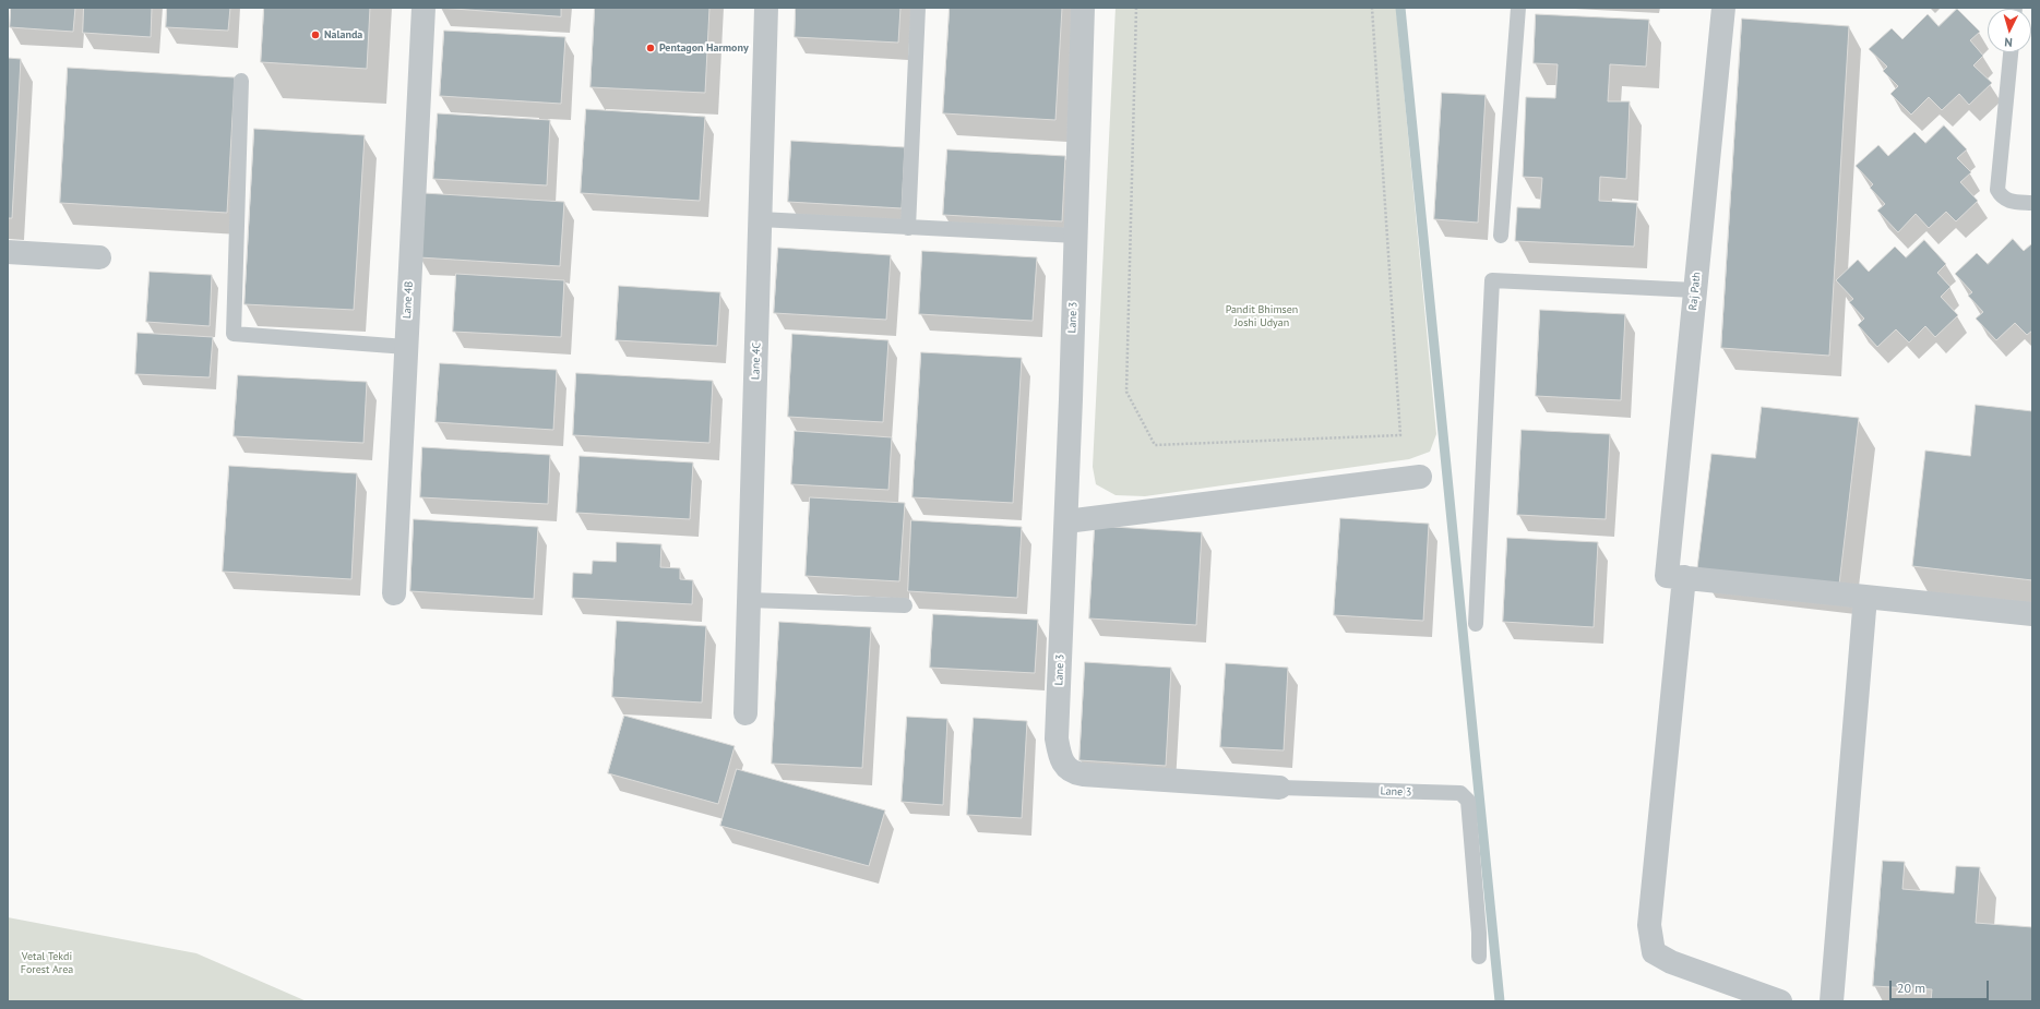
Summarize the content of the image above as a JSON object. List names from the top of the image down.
{
  "streets": {
    "street": [
      "Raj Path",
      "Lane 4B",
      "Lane 3",
      "Lane 4C"
    ]
  },
  "parks": ["Pandit Bhimsen Joshi Udyan", "Vetal Tekdi Forest Area"],
  "places": ["Nalanda", "Pentagon Harmony"],
  "scale_bar": "20 m",
  "north": "bottom"
}
